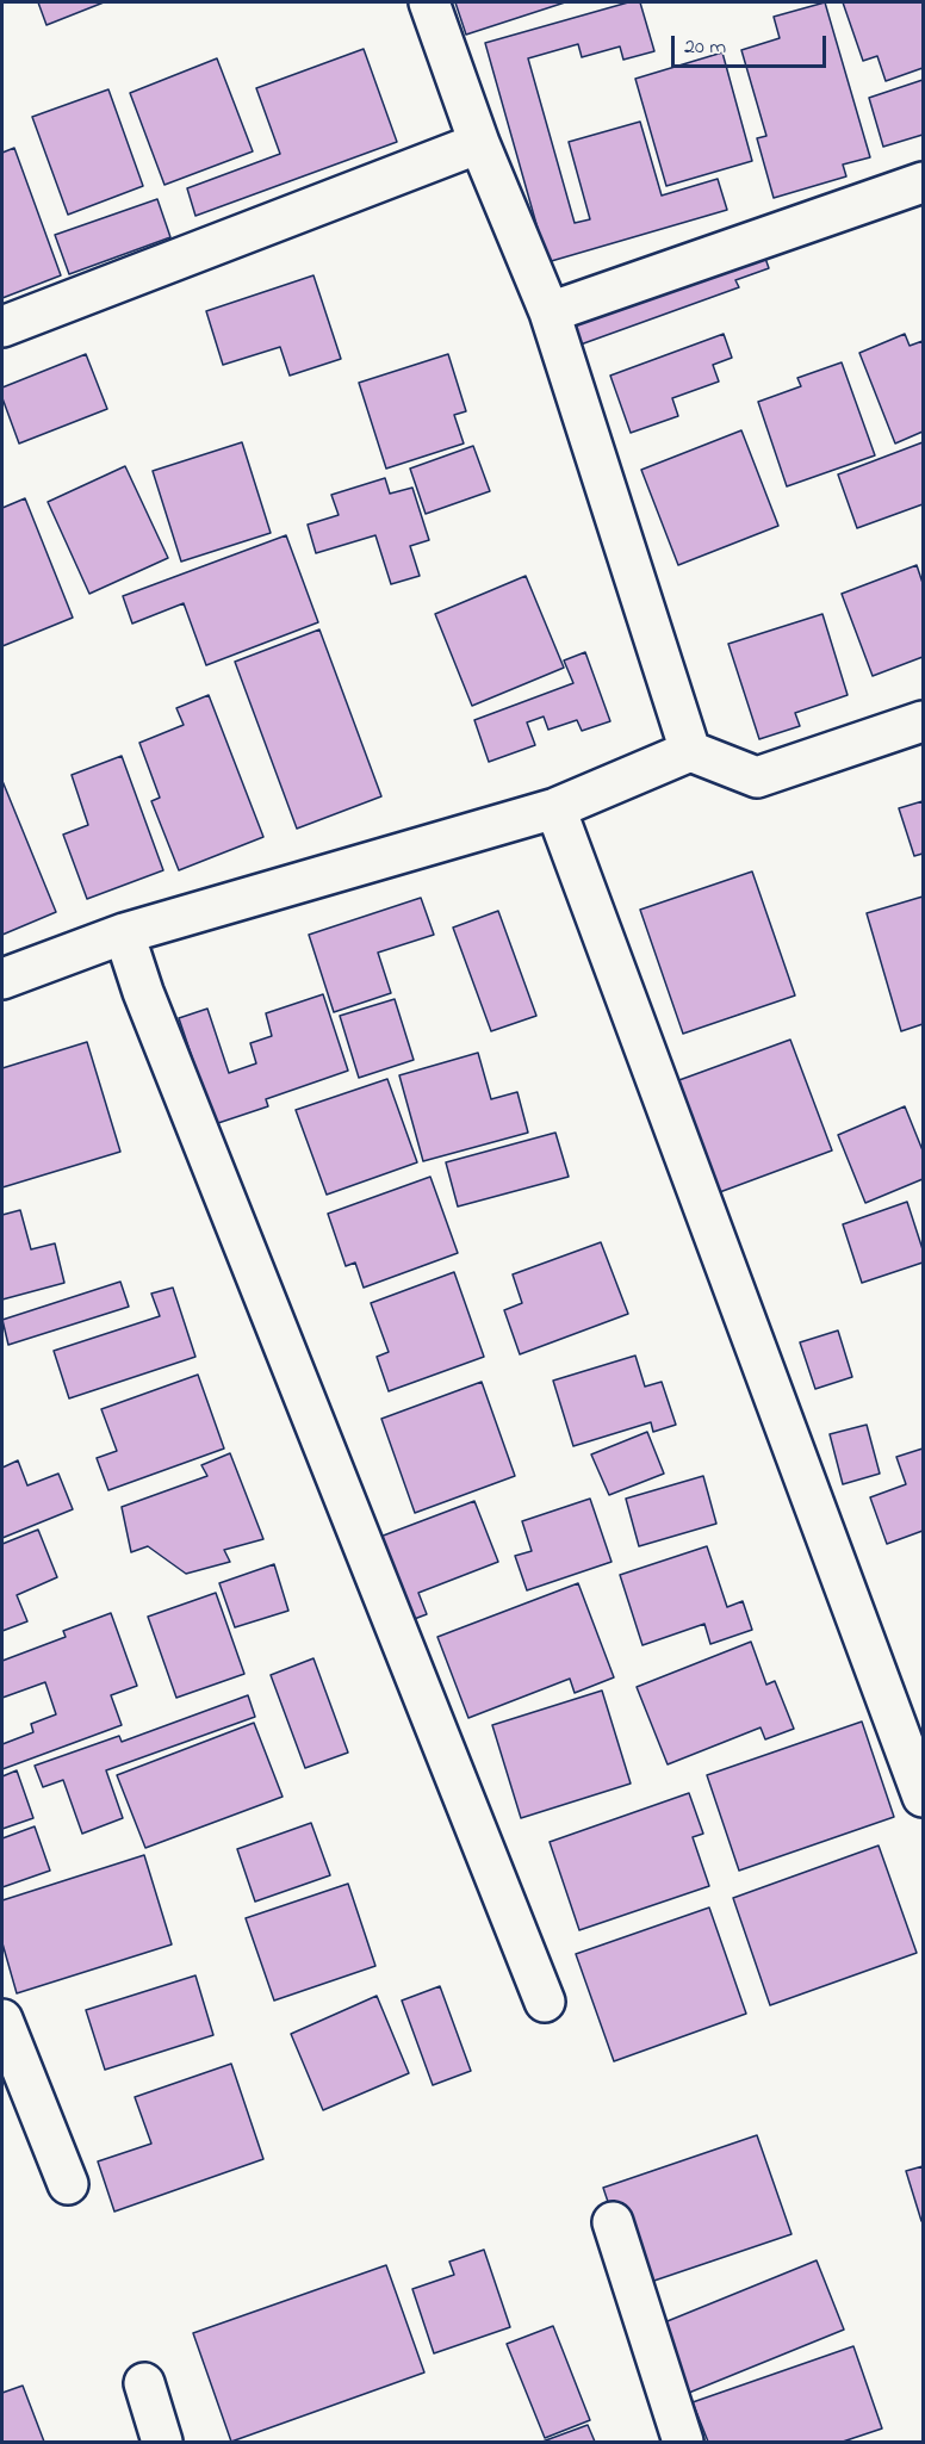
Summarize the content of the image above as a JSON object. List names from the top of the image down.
{
  "scale_bar": "20 m"
}
